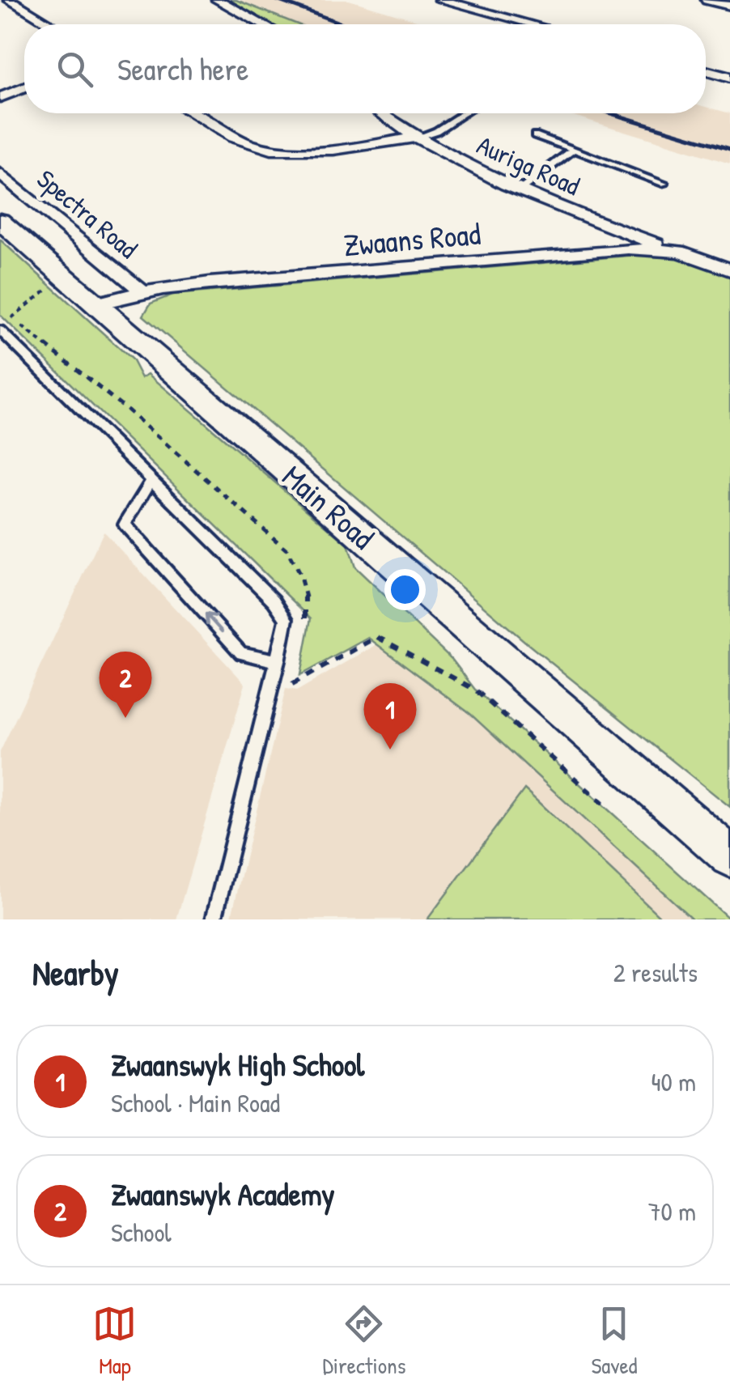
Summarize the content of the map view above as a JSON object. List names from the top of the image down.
{
  "streets": {
    "main road": ["Main Road"],
    "street": ["Auriga Road", "Spectra Road", "Zwaans Road"]
  },
  "crossings": [
    ["Auriga Road", "Zwaans Road"],
    ["Spectra Road", "Zwaans Road"],
    ["Zwaans Road", "Main Road"]
  ],
  "page": {
    "search": "Search here",
    "pins": ["2", "1"],
    "heading": ["Nearby", "2 results"],
    "list": [
      {
        "mark": "1",
        "name": "Zwaanswyk High School",
        "note": "School · Main Road",
        "value": "40 m"
      },
      {
        "mark": "2",
        "name": "Zwaanswyk Academy",
        "note": "School",
        "value": "70 m"
      }
    ],
    "nav": ["Map", "Directions", "Saved"]
  }
}
